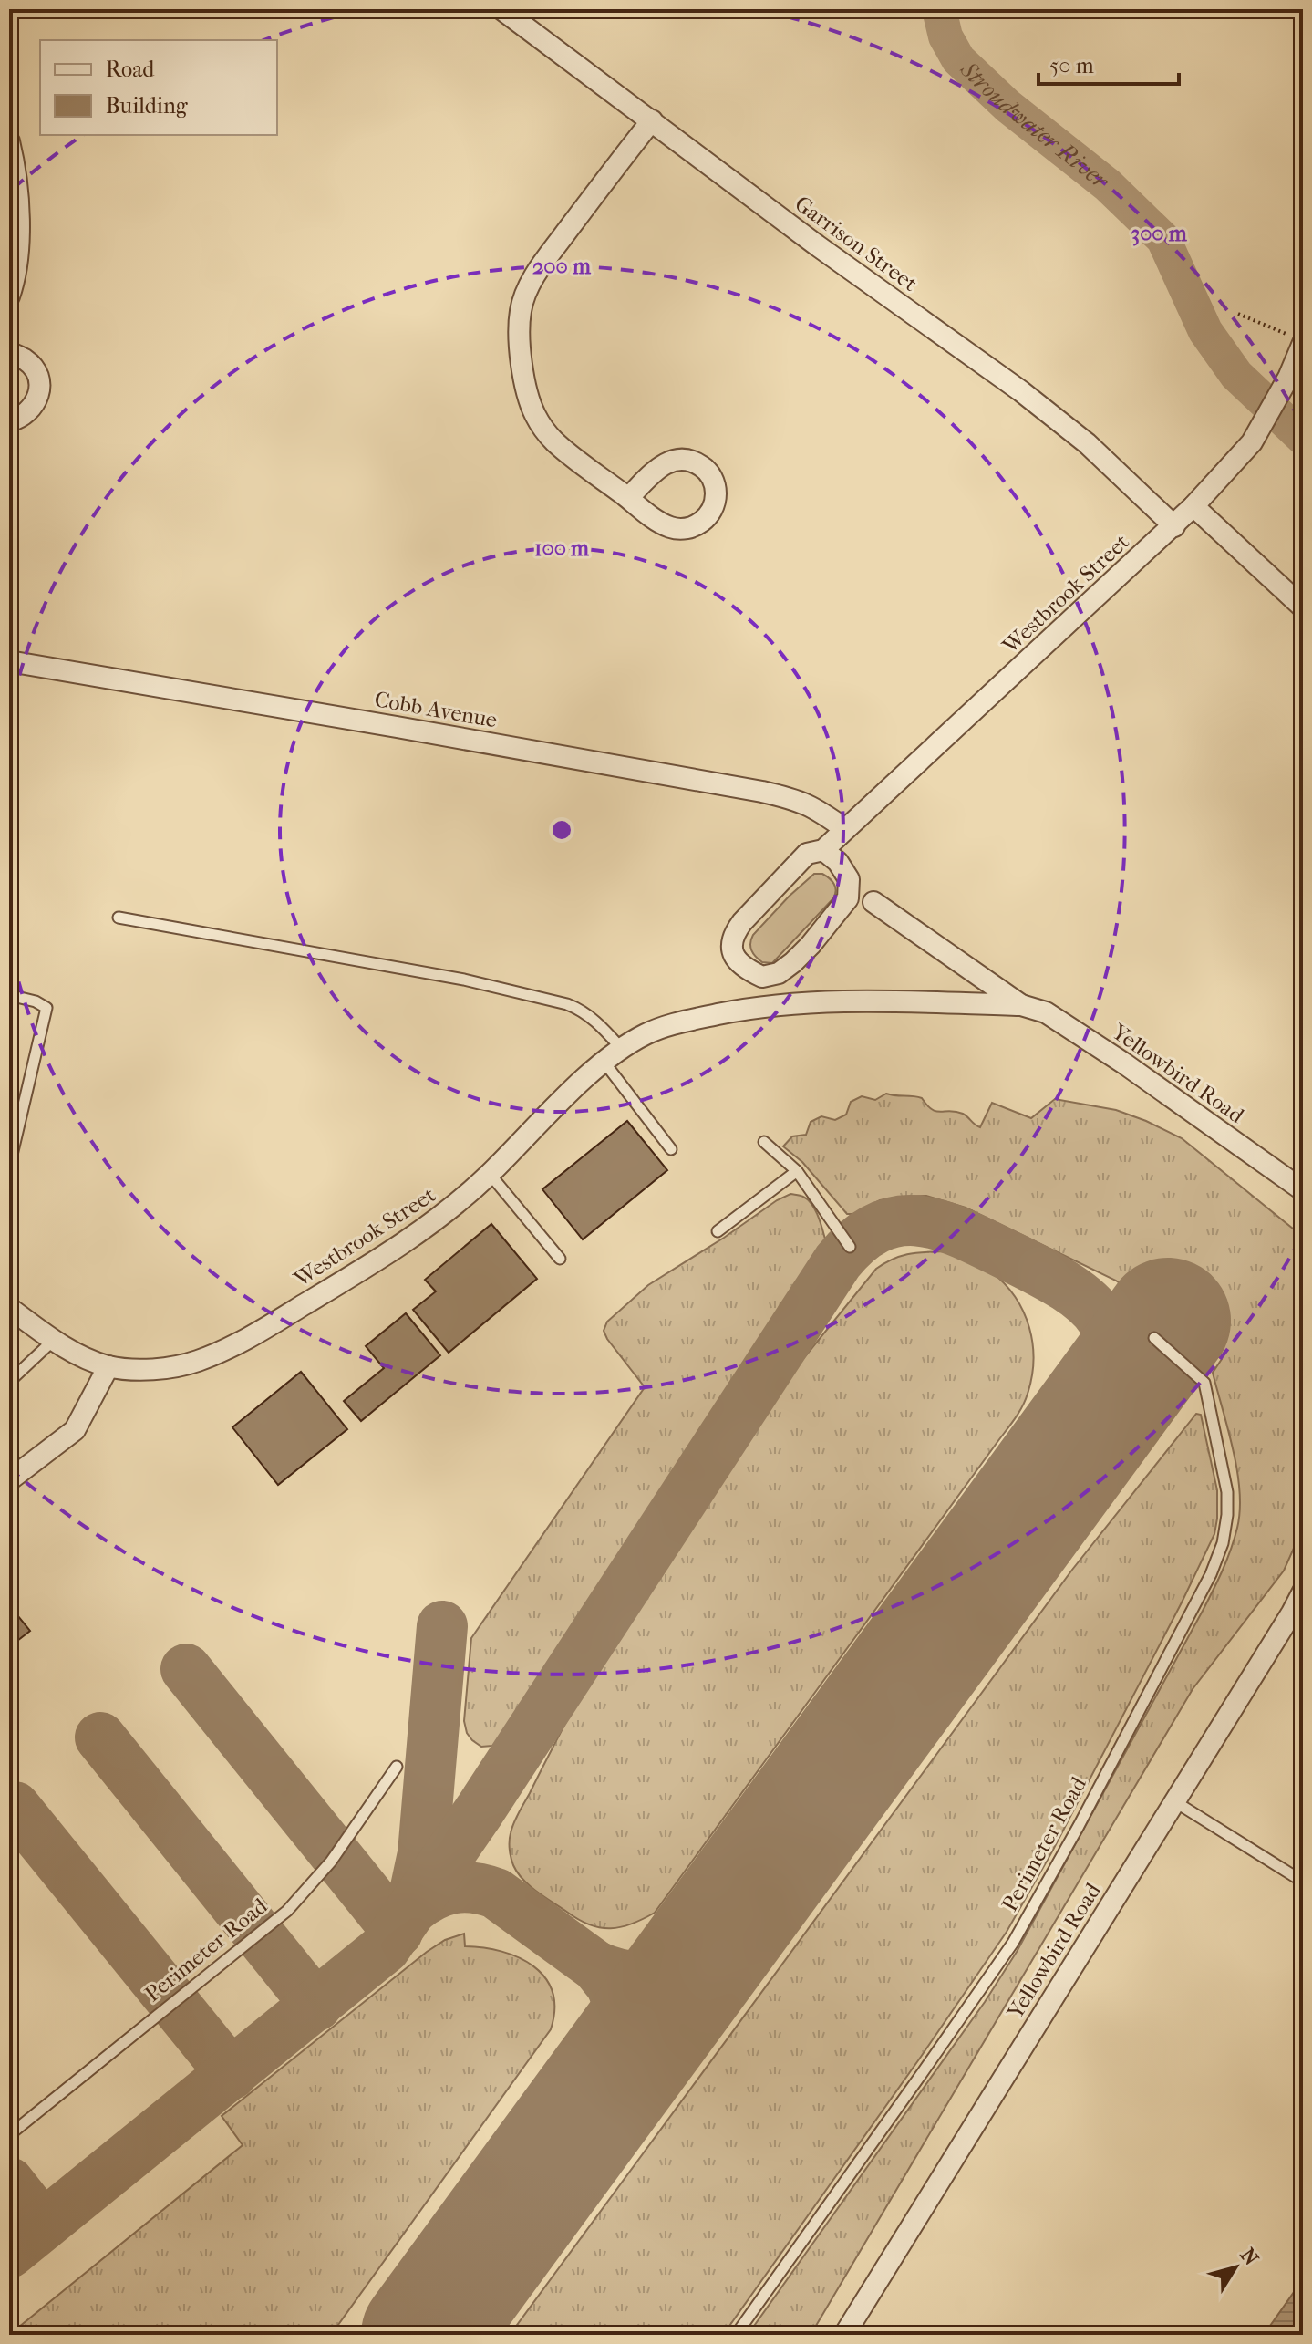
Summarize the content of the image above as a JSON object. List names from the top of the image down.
{
  "streets": {
    "street": [
      "Garrison Street",
      "Westbrook Street",
      "Cobb Avenue",
      "Yellowbird Road"
    ],
    "lane": ["Perimeter Road"]
  },
  "crossings": [
    ["Garrison Street", "Westbrook Street"],
    ["Westbrook Street", "Cobb Avenue"],
    ["Westbrook Street", "Yellowbird Road"]
  ],
  "water": ["Stroudwater River"],
  "legend": ["Road", "Building"],
  "scale_bar": "50 m",
  "north": "top right",
  "rings": ["300 m", "200 m", "100 m"]
}
